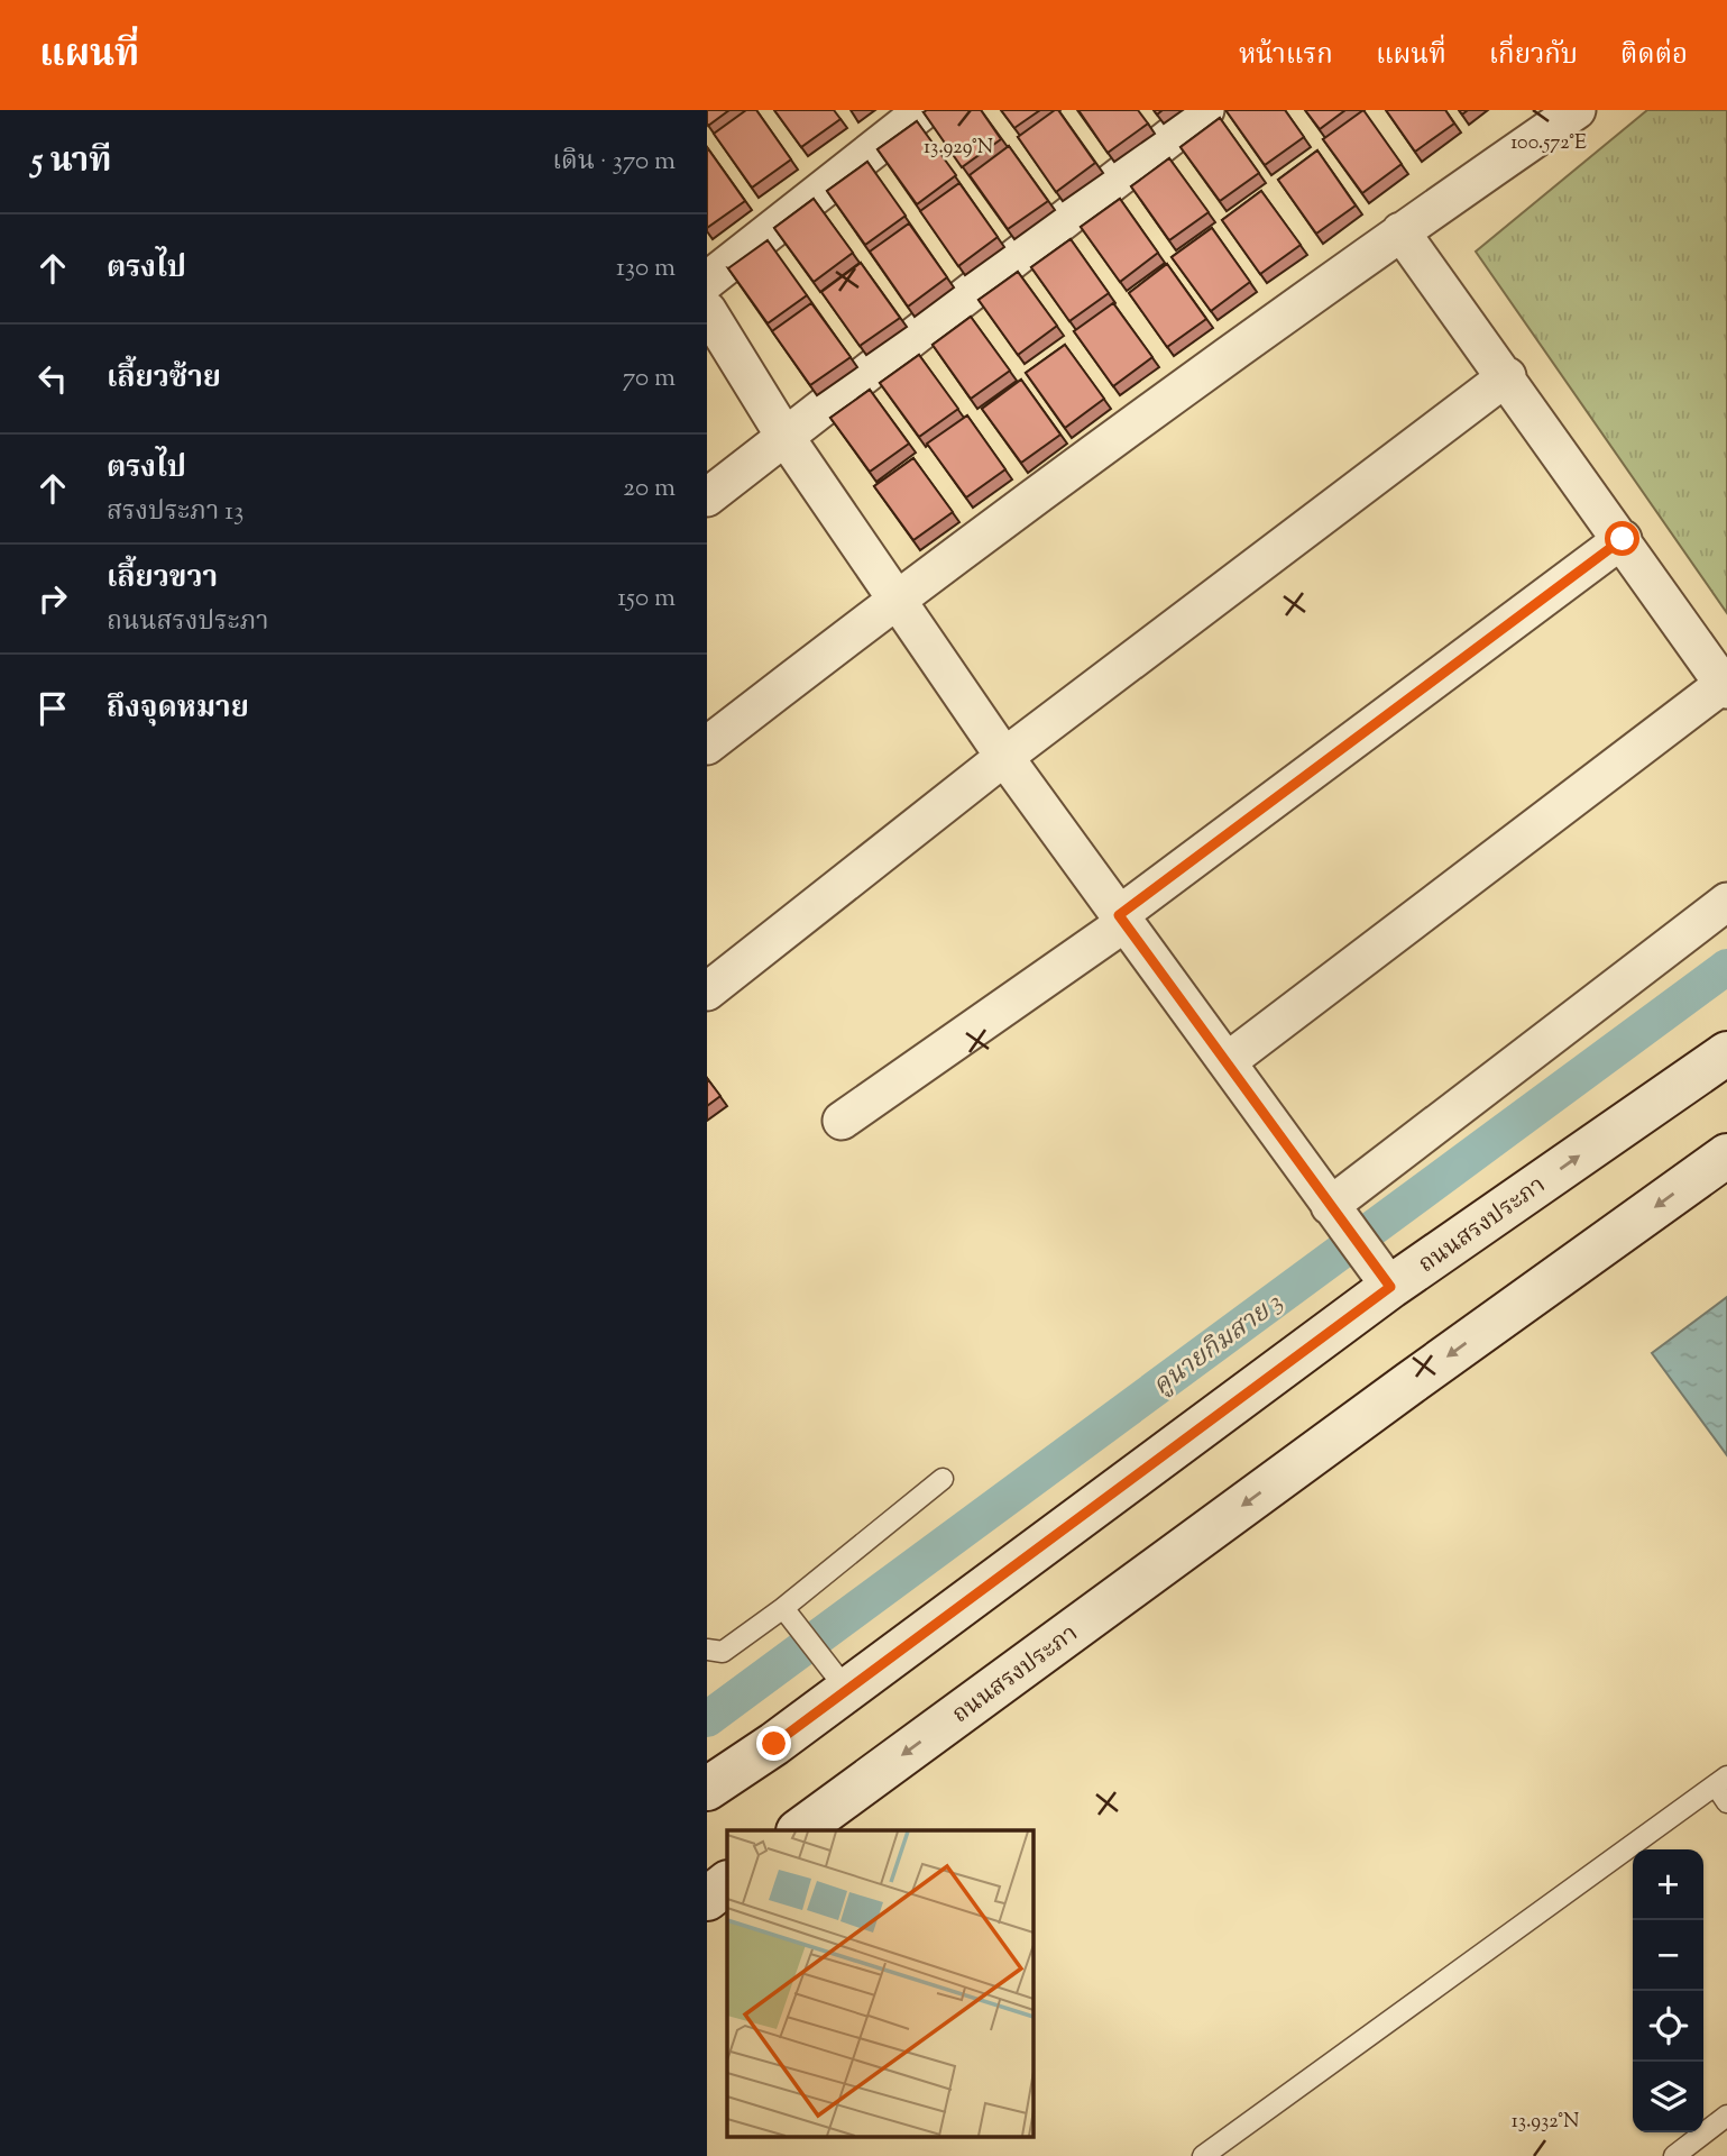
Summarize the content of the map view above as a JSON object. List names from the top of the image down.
{
  "streets": {
    "main road": ["ถนนสรงประภา"]
  },
  "water": ["คูนายกิมสาย 3"],
  "page": {
    "header": "แผนที่",
    "nav": [
      "หน้าแรก",
      "แผนที่",
      "เกี่ยวกับ",
      "ติดต่อ"
    ],
    "heading": ["5 นาที", "เดิน · 370 m"],
    "list": [
      ["ตรงไป", "130 m"],
      ["เลี้ยวซ้าย", "70 m"],
      ["ตรงไป", "สรงประภา 13", "20 m"],
      ["เลี้ยวขวา", "ถนนสรงประภา", "150 m"],
      "ถึงจุดหมาย"
    ],
    "map_buttons": ["+", "−"]
  },
  "coordinates": ["100.572°E", "13.929°N", "13.932°N"]
}
